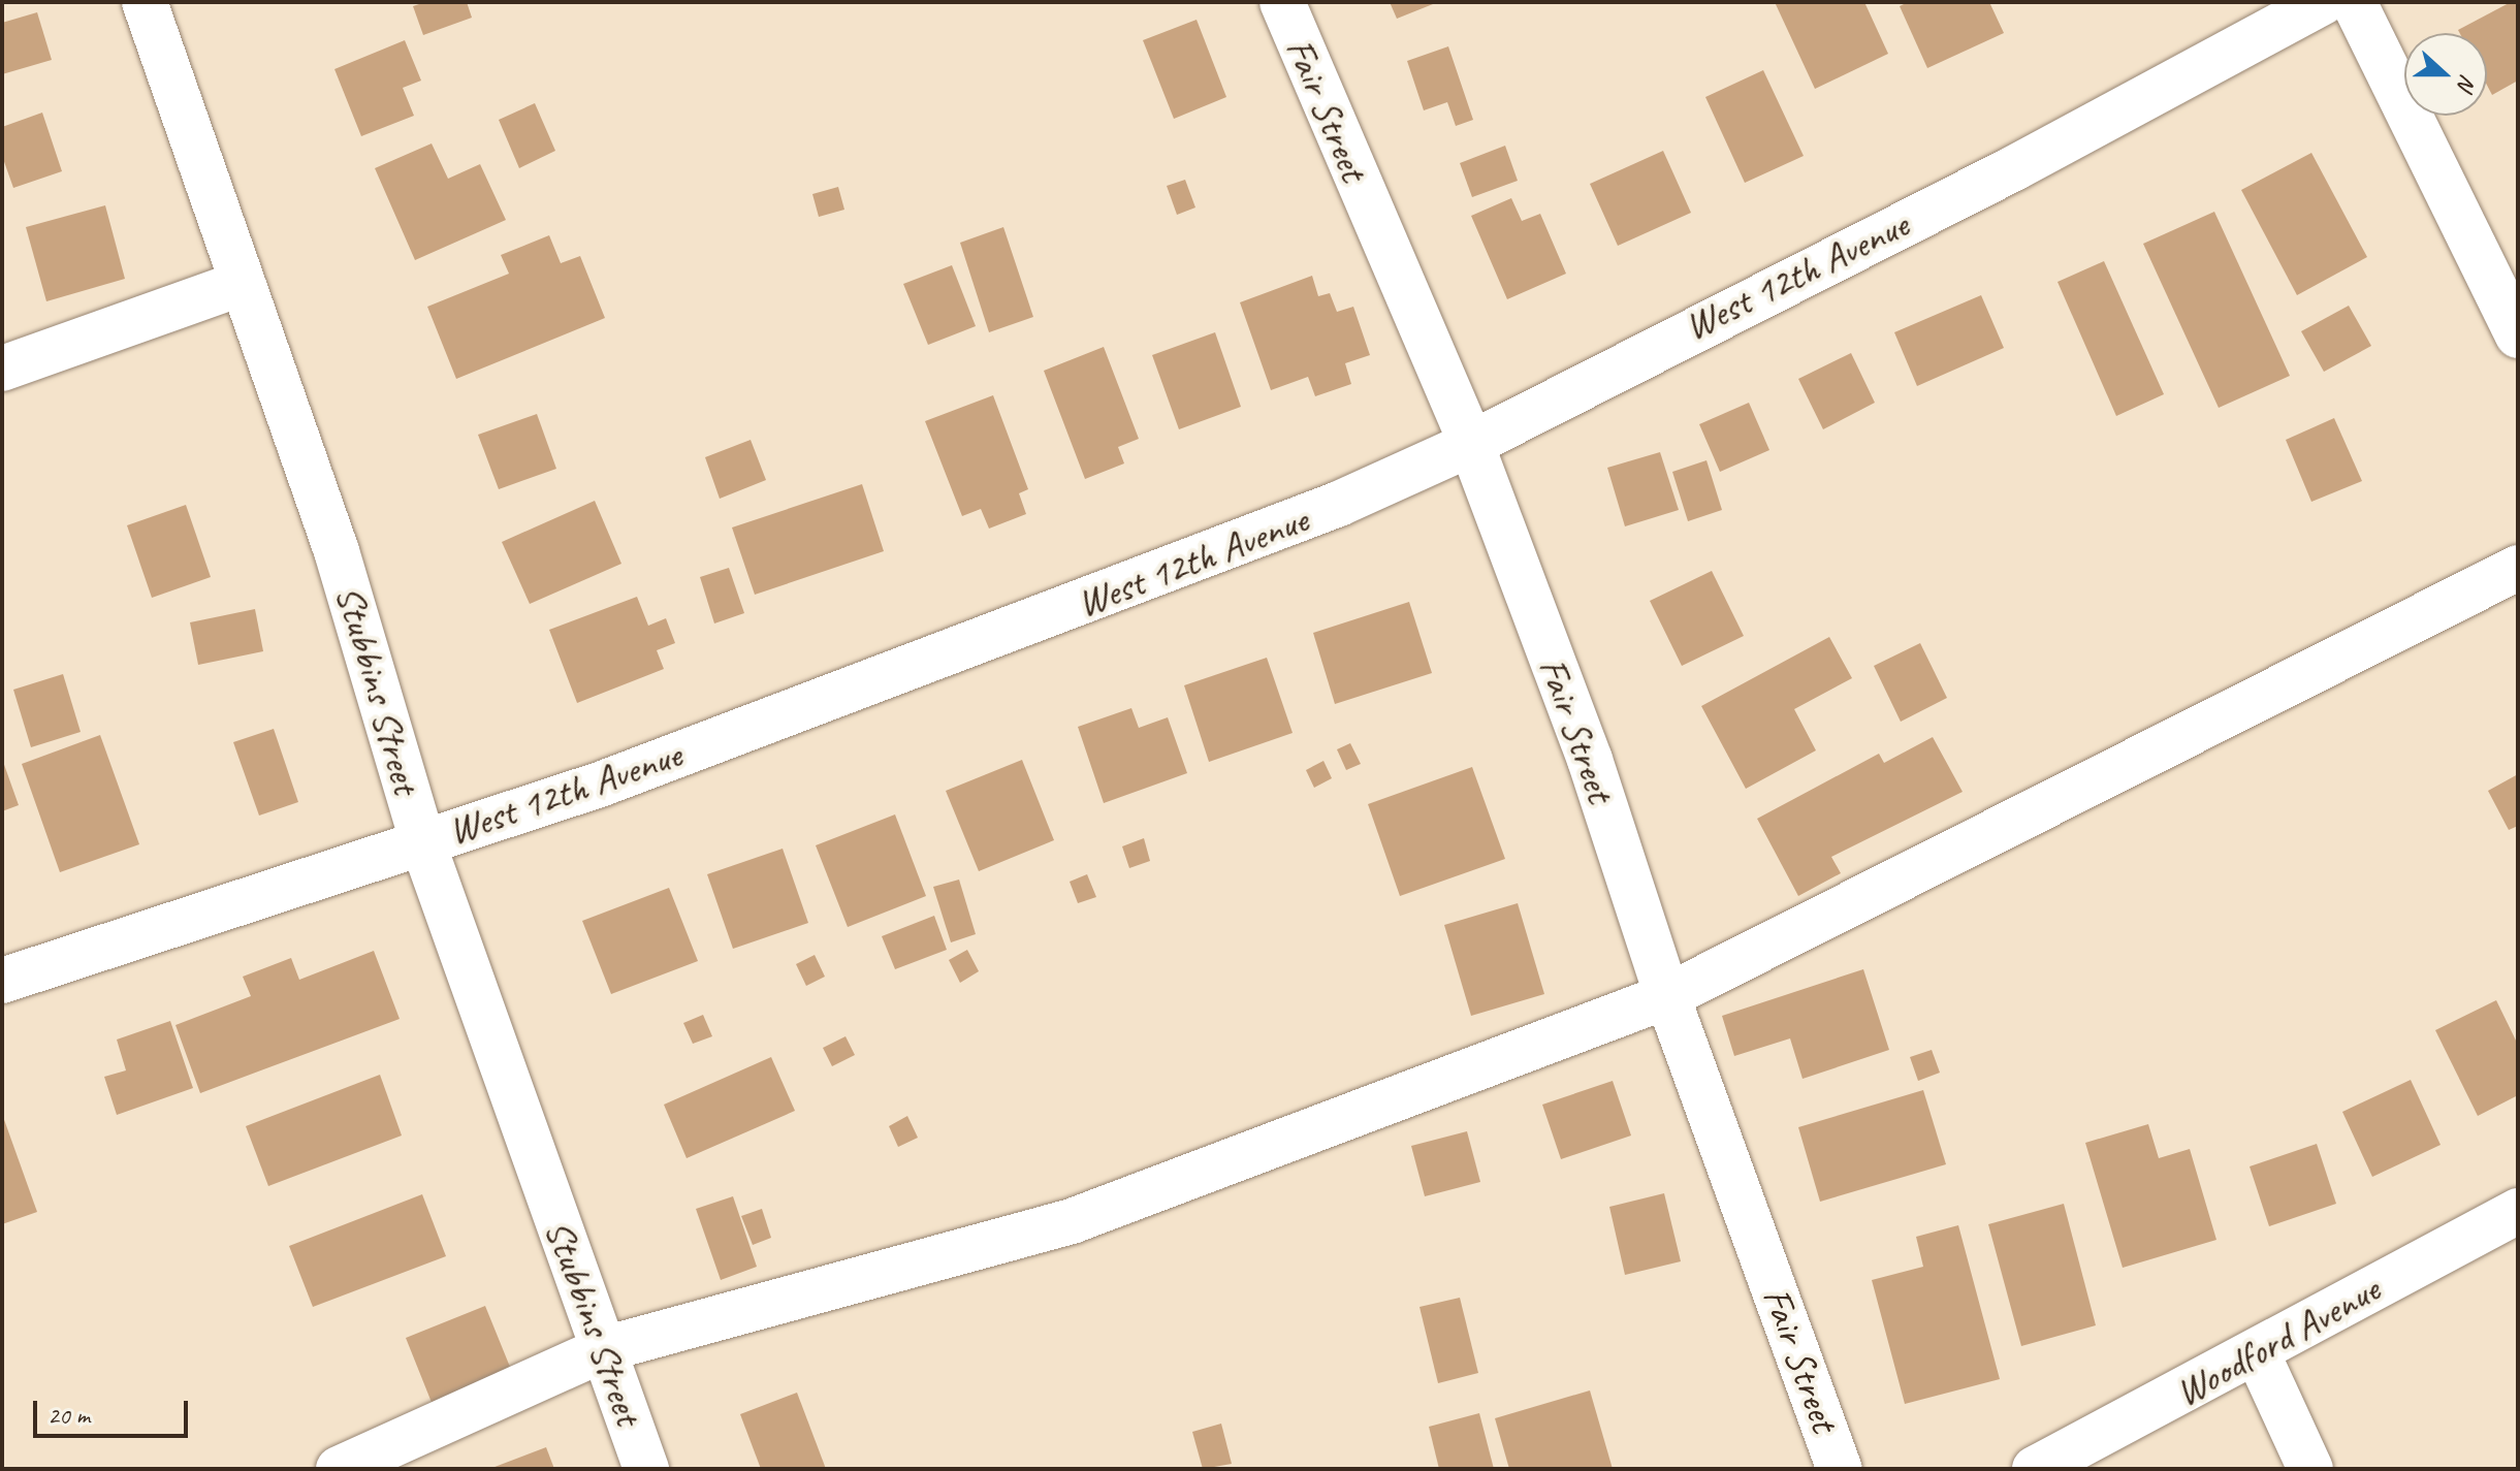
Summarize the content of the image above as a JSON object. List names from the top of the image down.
{
  "streets": {
    "street": [
      "Fair Street",
      "West 12th Avenue",
      "Stubbins Street",
      "Woodford Avenue"
    ]
  },
  "crossings": [
    ["Fair Street", "West 12th Avenue"],
    ["West 12th Avenue", "Stubbins Street"]
  ],
  "scale_bar": "20 m",
  "north": "right"
}
